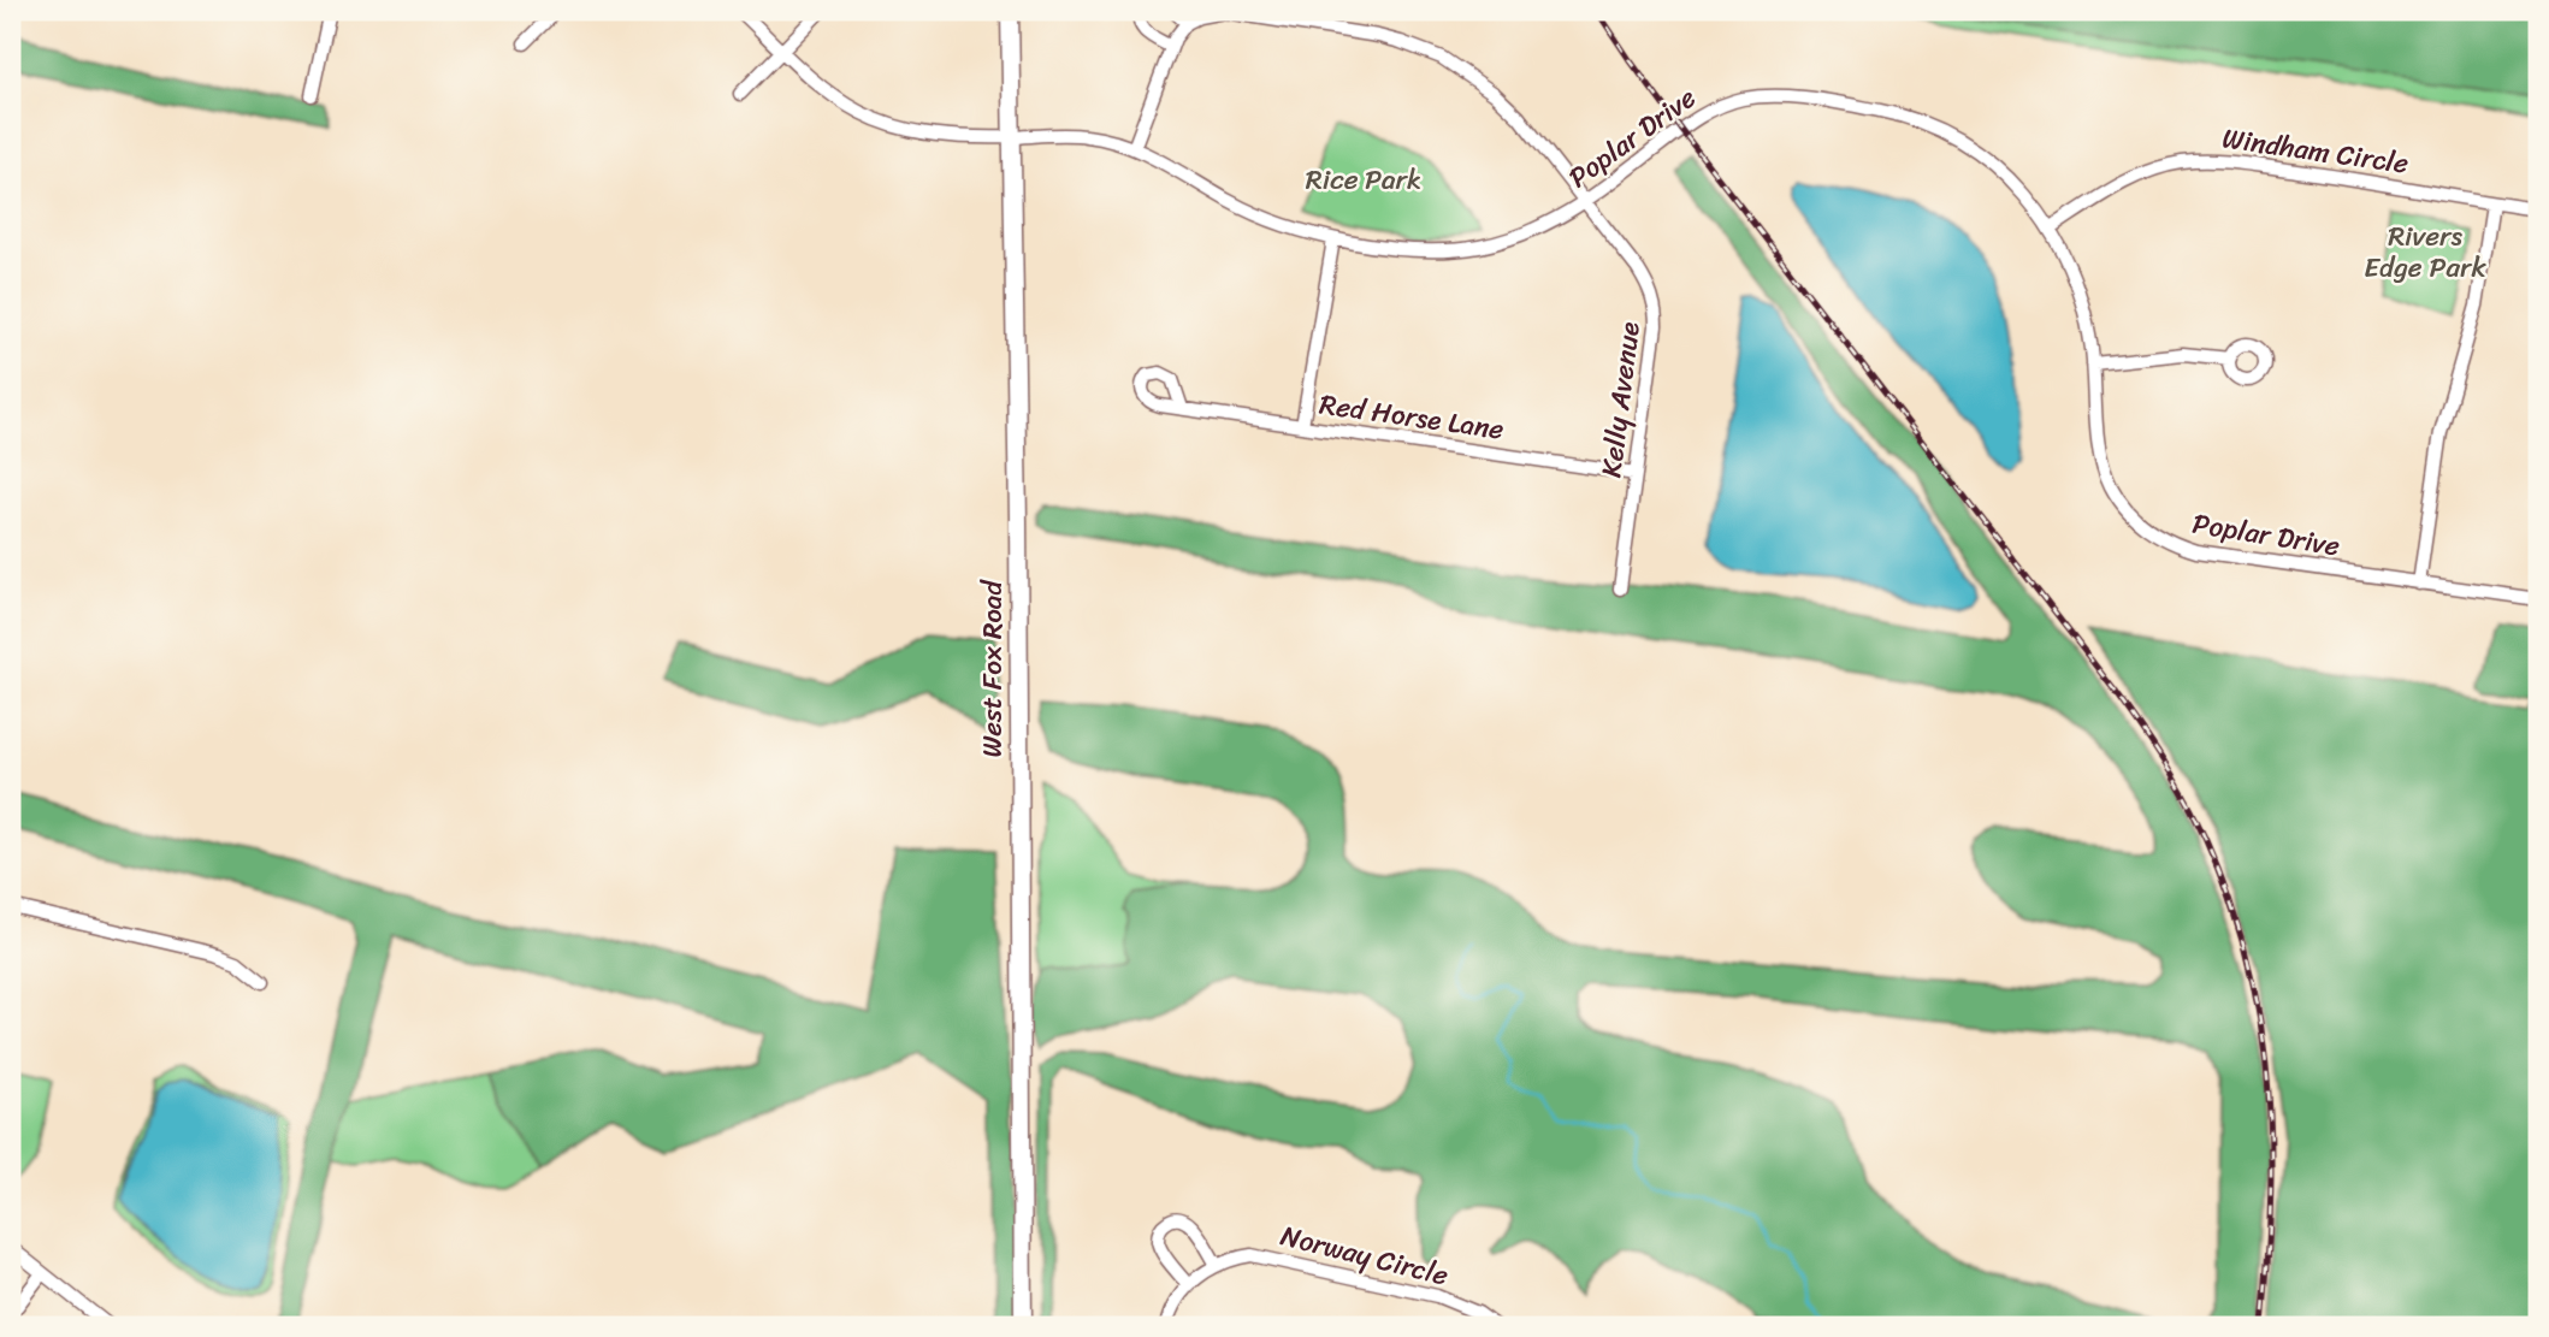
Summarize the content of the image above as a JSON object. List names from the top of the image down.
{
  "streets": {
    "street": [
      "Poplar Drive",
      "Windham Circle",
      "Kelly Avenue",
      "Red Horse Lane",
      "West Fox Road",
      "Norway Circle"
    ]
  },
  "crossings": [
    ["Poplar Drive", "Windham Circle"],
    ["Poplar Drive", "Kelly Avenue"],
    ["Poplar Drive", "West Fox Road"],
    ["Kelly Avenue", "Red Horse Lane"]
  ],
  "parks": ["Rice Park", "Rivers Edge Park"]
}
